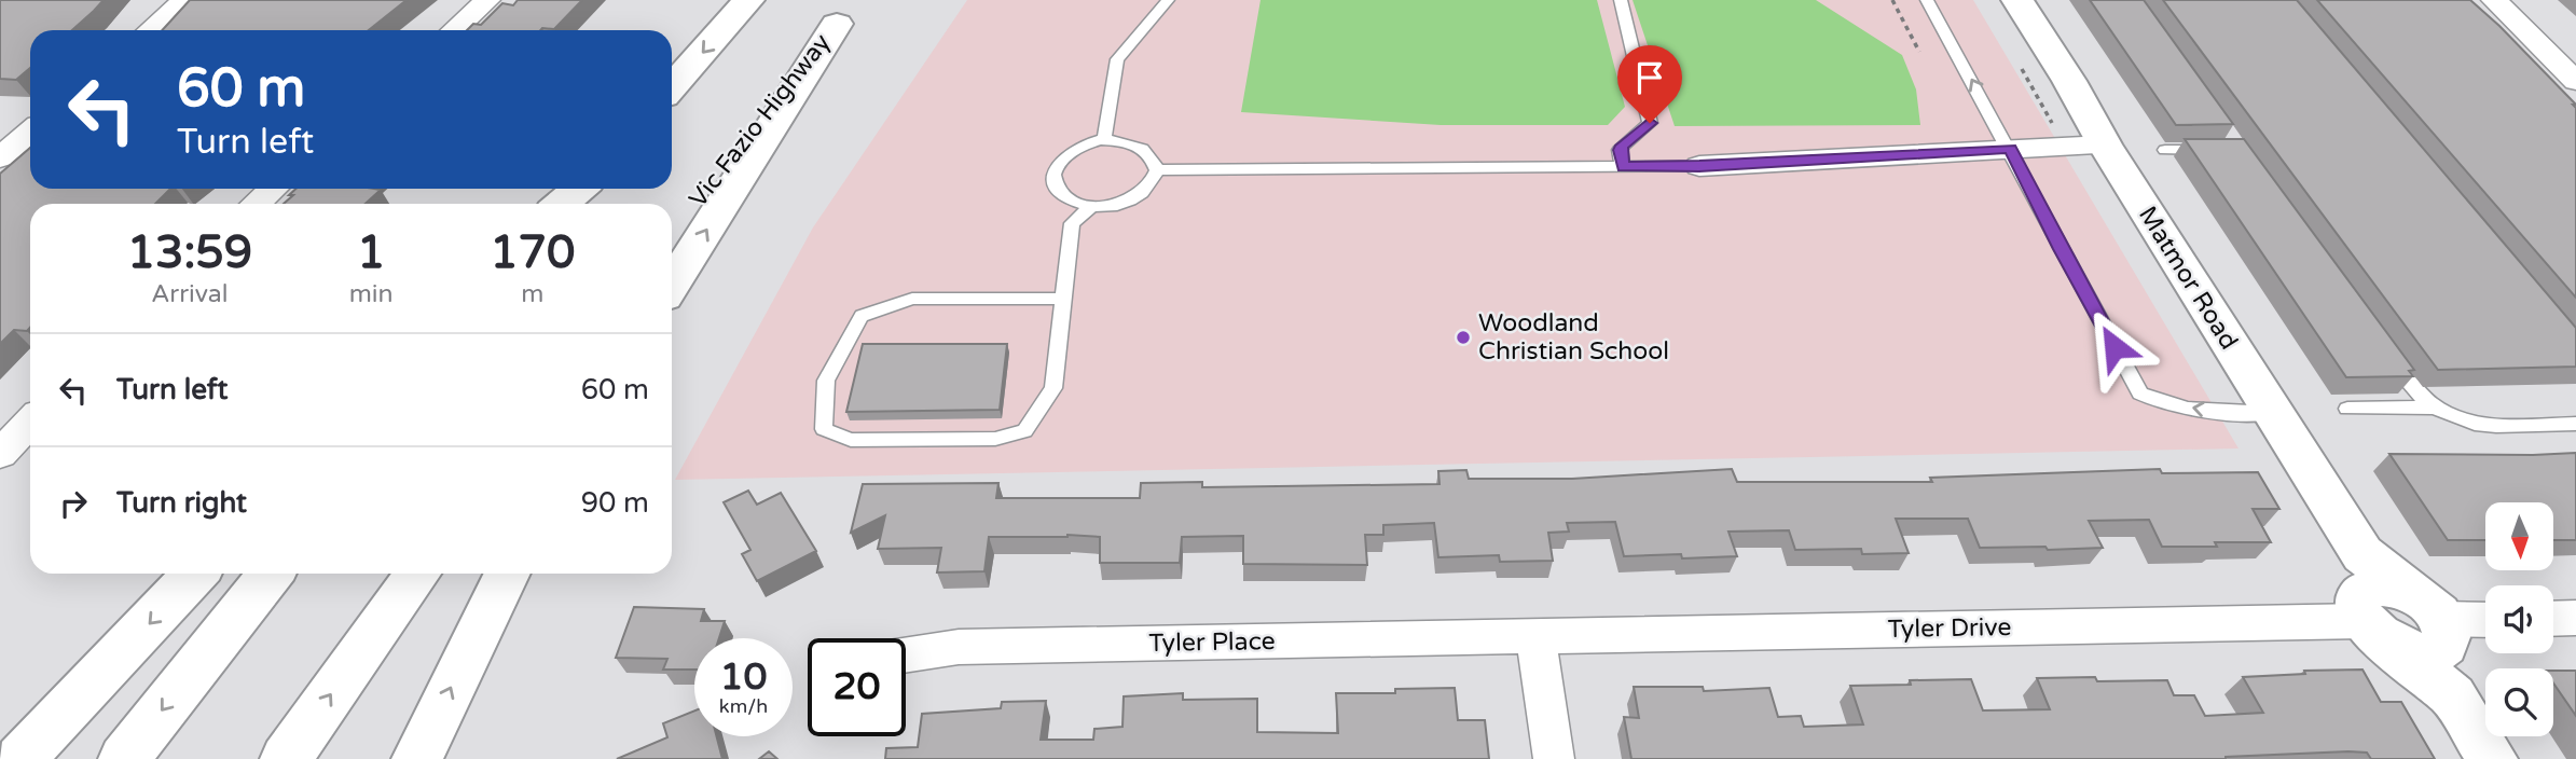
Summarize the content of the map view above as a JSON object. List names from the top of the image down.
{
  "streets": {
    "main road": ["Vic Fazio Highway", "Matmor Road"],
    "street": ["Tyler Drive", "Tyler Place"]
  },
  "crossings": [
    ["Matmor Road", "Tyler Drive"],
    ["Tyler Drive", "Tyler Place"]
  ],
  "places": ["Woodland Christian School"],
  "north": "bottom",
  "page": {
    "turn": ["60 m", "Turn left"],
    "eta": [
      "13:59",
      "Arrival",
      "1",
      "min",
      "170",
      "m"
    ],
    "list": [
      {
        "name": "Turn left",
        "value": "60 m"
      },
      {
        "name": "Turn right",
        "value": "90 m"
      }
    ],
    "speed": "10 km/h",
    "limit": "20"
  }
}
